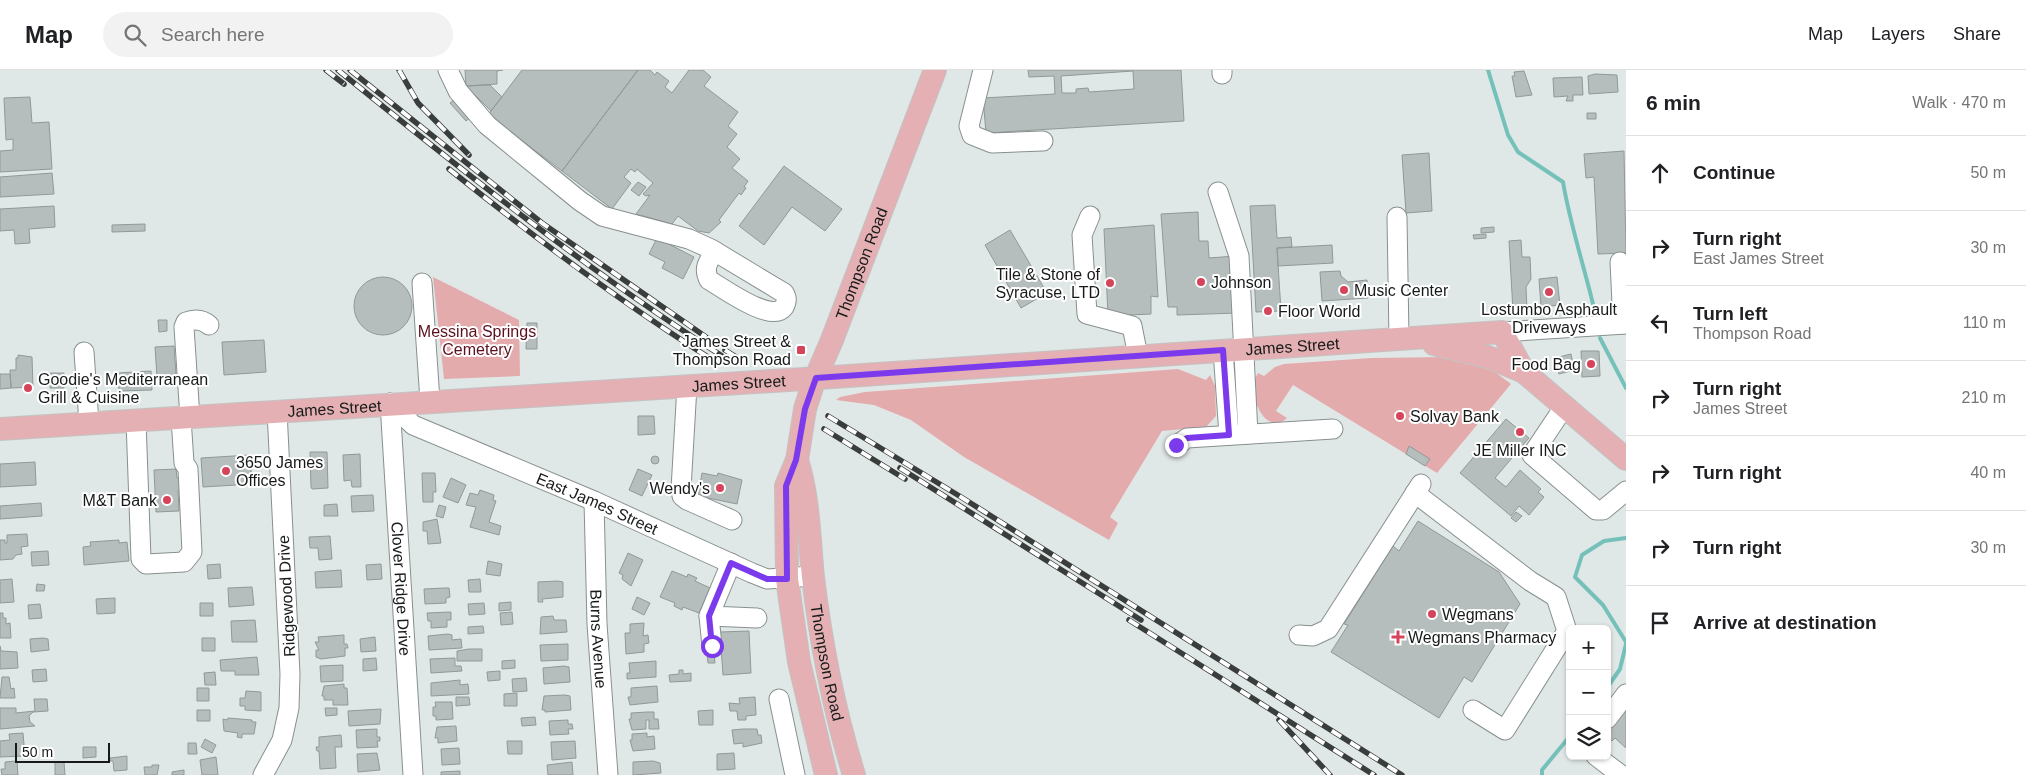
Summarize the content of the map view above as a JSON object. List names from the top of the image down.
{
  "streets": {
    "main road": ["Thompson Road", "James Street"],
    "street": [
      "East James Street",
      "Clover Ridge Drive",
      "Ridgewood Drive",
      "Burns Avenue"
    ]
  },
  "crossings": [
    ["Thompson Road", "James Street"],
    ["Thompson Road", "East James Street"],
    ["James Street", "East James Street"],
    ["James Street", "Clover Ridge Drive"],
    ["James Street", "Ridgewood Drive"],
    ["East James Street", "Clover Ridge Drive"],
    ["East James Street", "Burns Avenue"]
  ],
  "parks": ["Messina Springs Cemetery"],
  "places": {
    "other": [
      "Johnson",
      "Tile & Stone of Syracuse, LTD",
      "Music Center",
      "Lostumbo Asphault Driveways",
      "Floor World",
      "Food Bag",
      "Goodie's Mediterranean Grill & Cuisine",
      "Solvay Bank",
      "JE Miller INC",
      "3650 James Offices",
      "Wendy's",
      "M&T Bank",
      "Wegmans"
    ],
    "transit": ["James Street & Thompson Road"],
    "health": ["Wegmans Pharmacy"]
  },
  "scale_bar": "50 m",
  "page": {
    "header": "Map",
    "search": "Search here",
    "nav": ["Map", "Layers", "Share"],
    "heading": ["6 min", "Walk · 470 m"],
    "list": [
      ["Continue", "50 m"],
      ["Turn right", "East James Street", "30 m"],
      ["Turn left", "Thompson Road", "110 m"],
      ["Turn right", "James Street", "210 m"],
      ["Turn right", "40 m"],
      ["Turn right", "30 m"],
      "Arrive at destination"
    ],
    "map_buttons": ["+", "−"],
    "scale": "50 m"
  }
}
